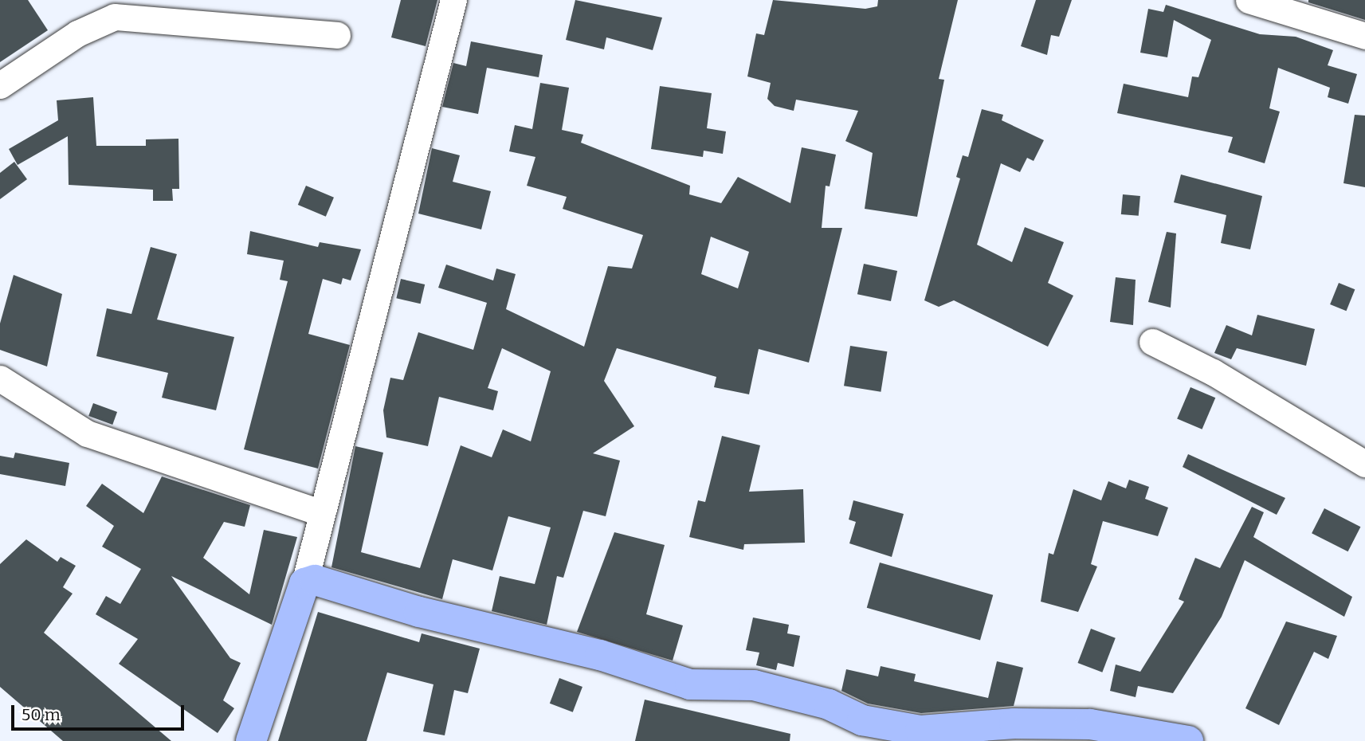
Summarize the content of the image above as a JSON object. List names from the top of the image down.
{
  "scale_bar": "50 m"
}
